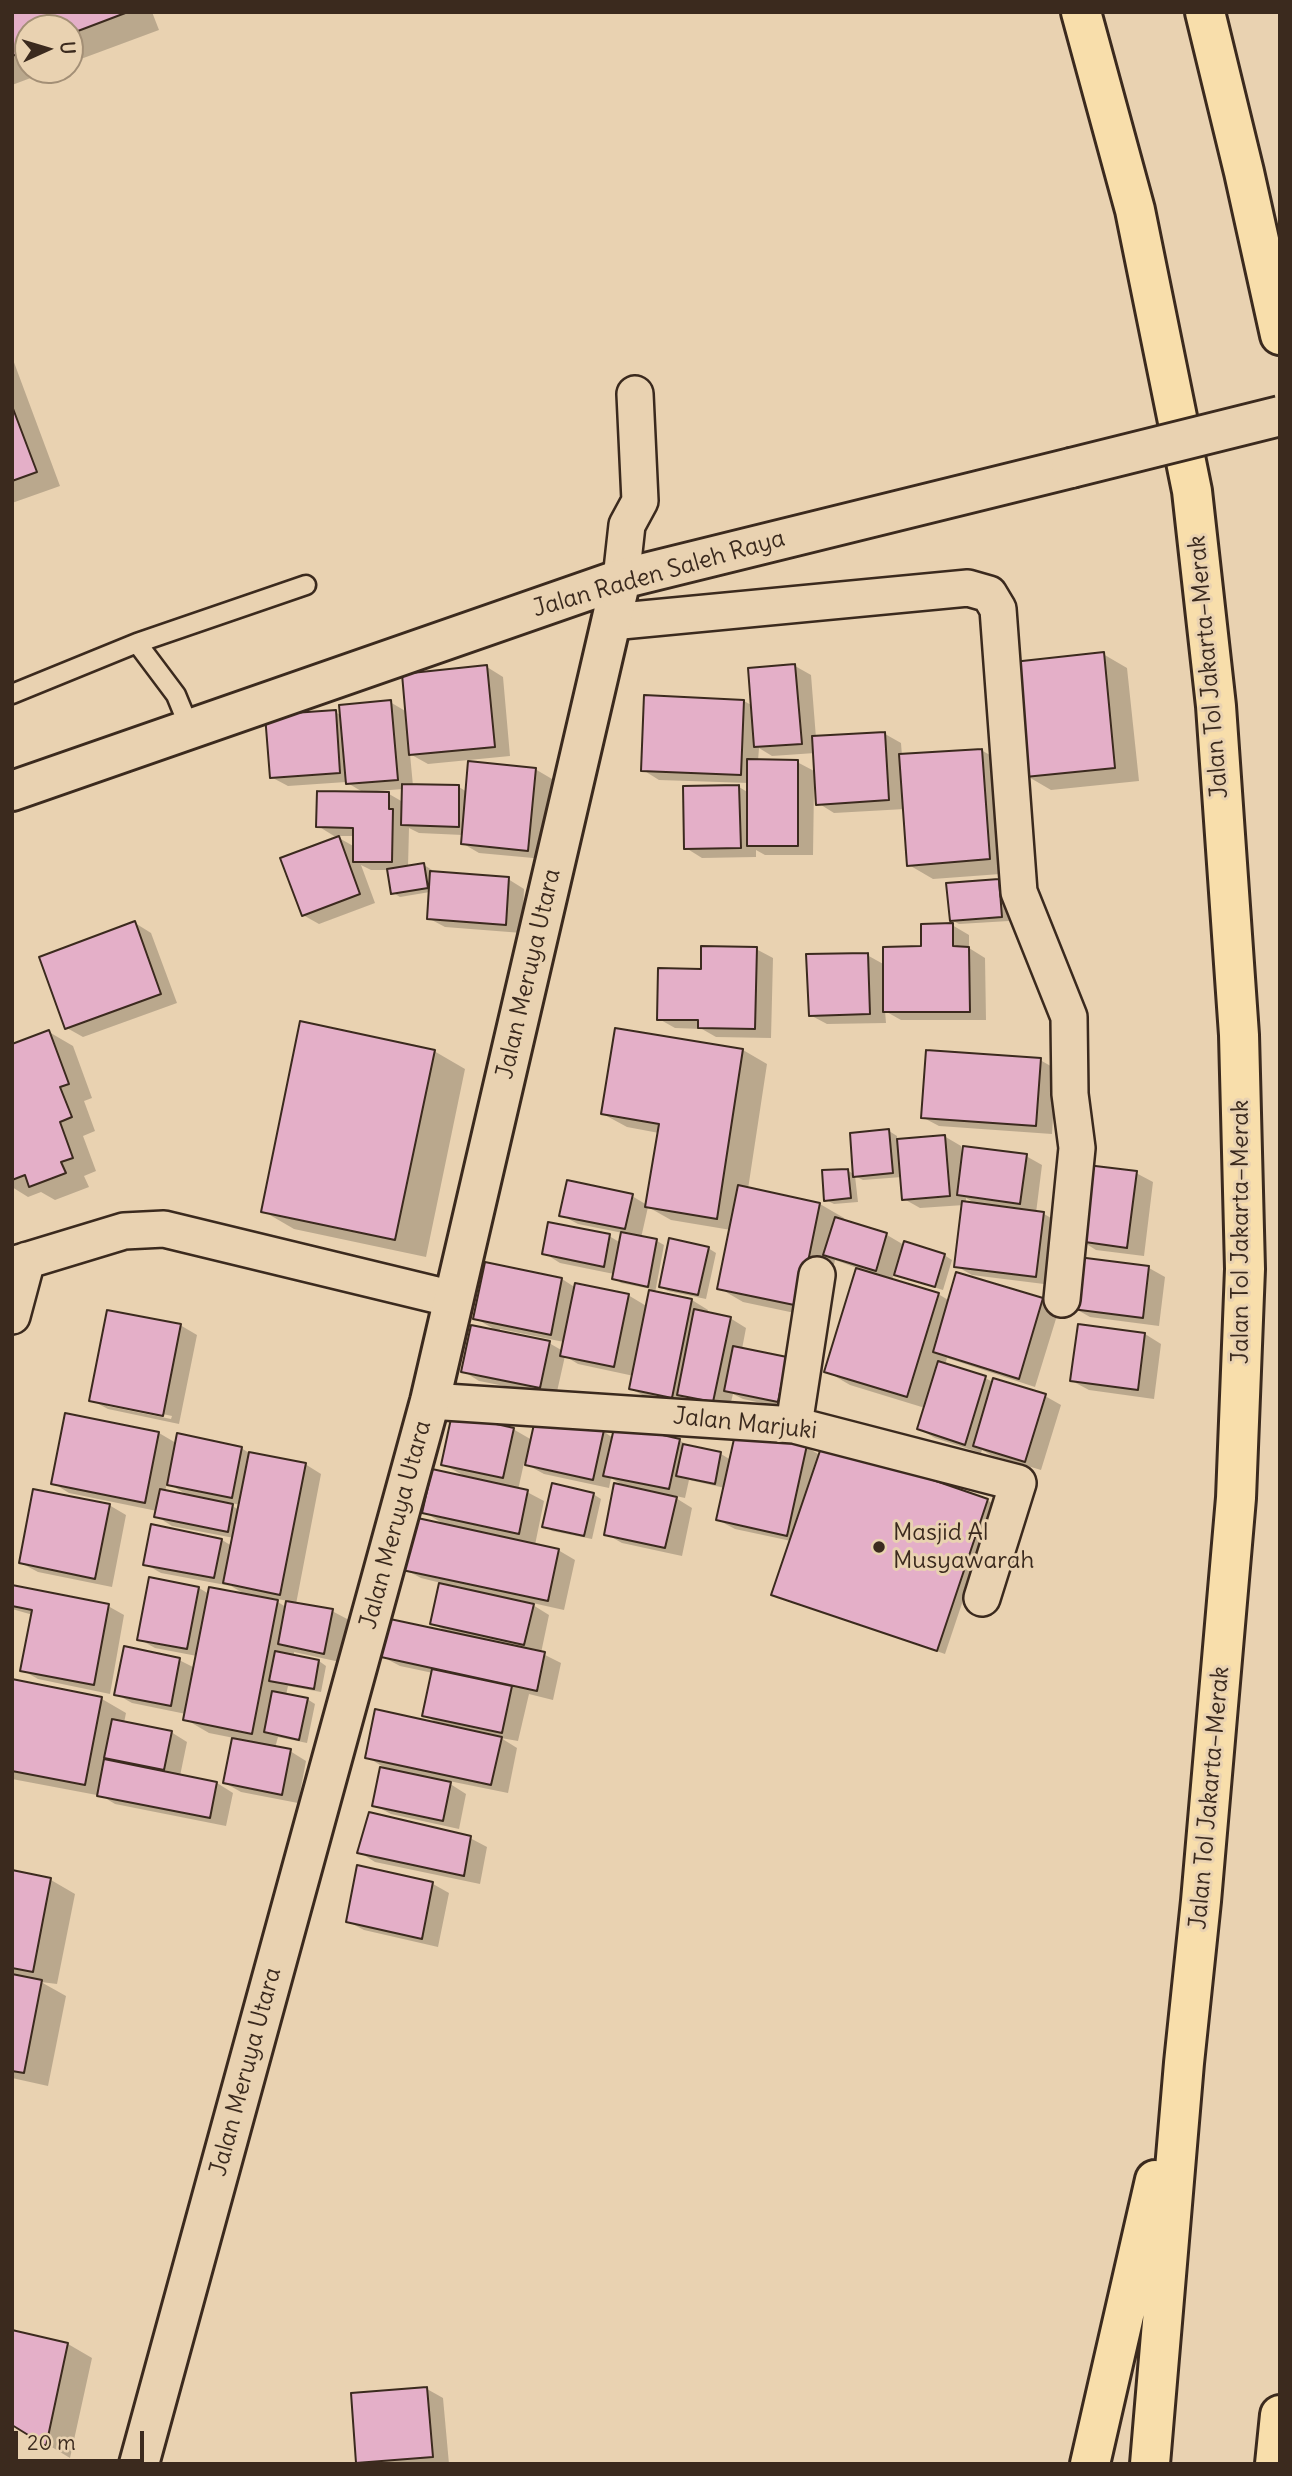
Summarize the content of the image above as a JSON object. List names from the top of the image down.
{
  "streets": {
    "highway": ["Jalan Tol Jakarta–Merak"],
    "main road": ["Jalan Raden Saleh Raya", "Jalan Meruya Utara"],
    "street": ["Jalan Marjuki"]
  },
  "crossings": [
    ["Jalan Raden Saleh Raya", "Jalan Meruya Utara"],
    ["Jalan Meruya Utara", "Jalan Marjuki"]
  ],
  "places": ["Masjid Al Musyawarah"],
  "scale_bar": "20 m",
  "north": "right"
}
